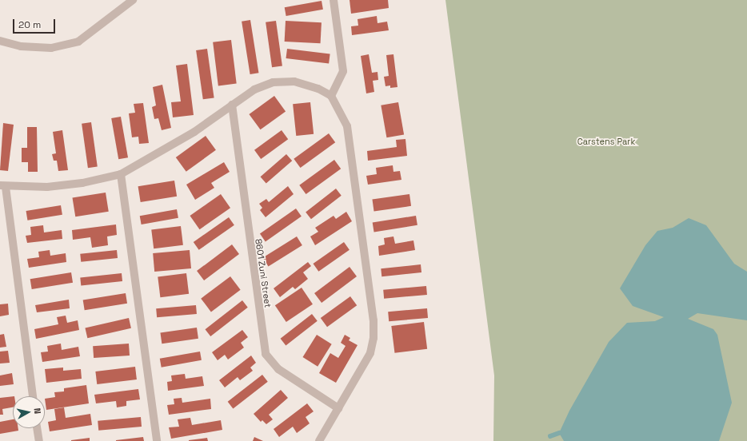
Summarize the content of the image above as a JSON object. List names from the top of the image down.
{
  "streets": {
    "street": ["8601 Zuni Street"]
  },
  "parks": ["Carstens Park"],
  "scale_bar": "20 m",
  "north": "right"
}
